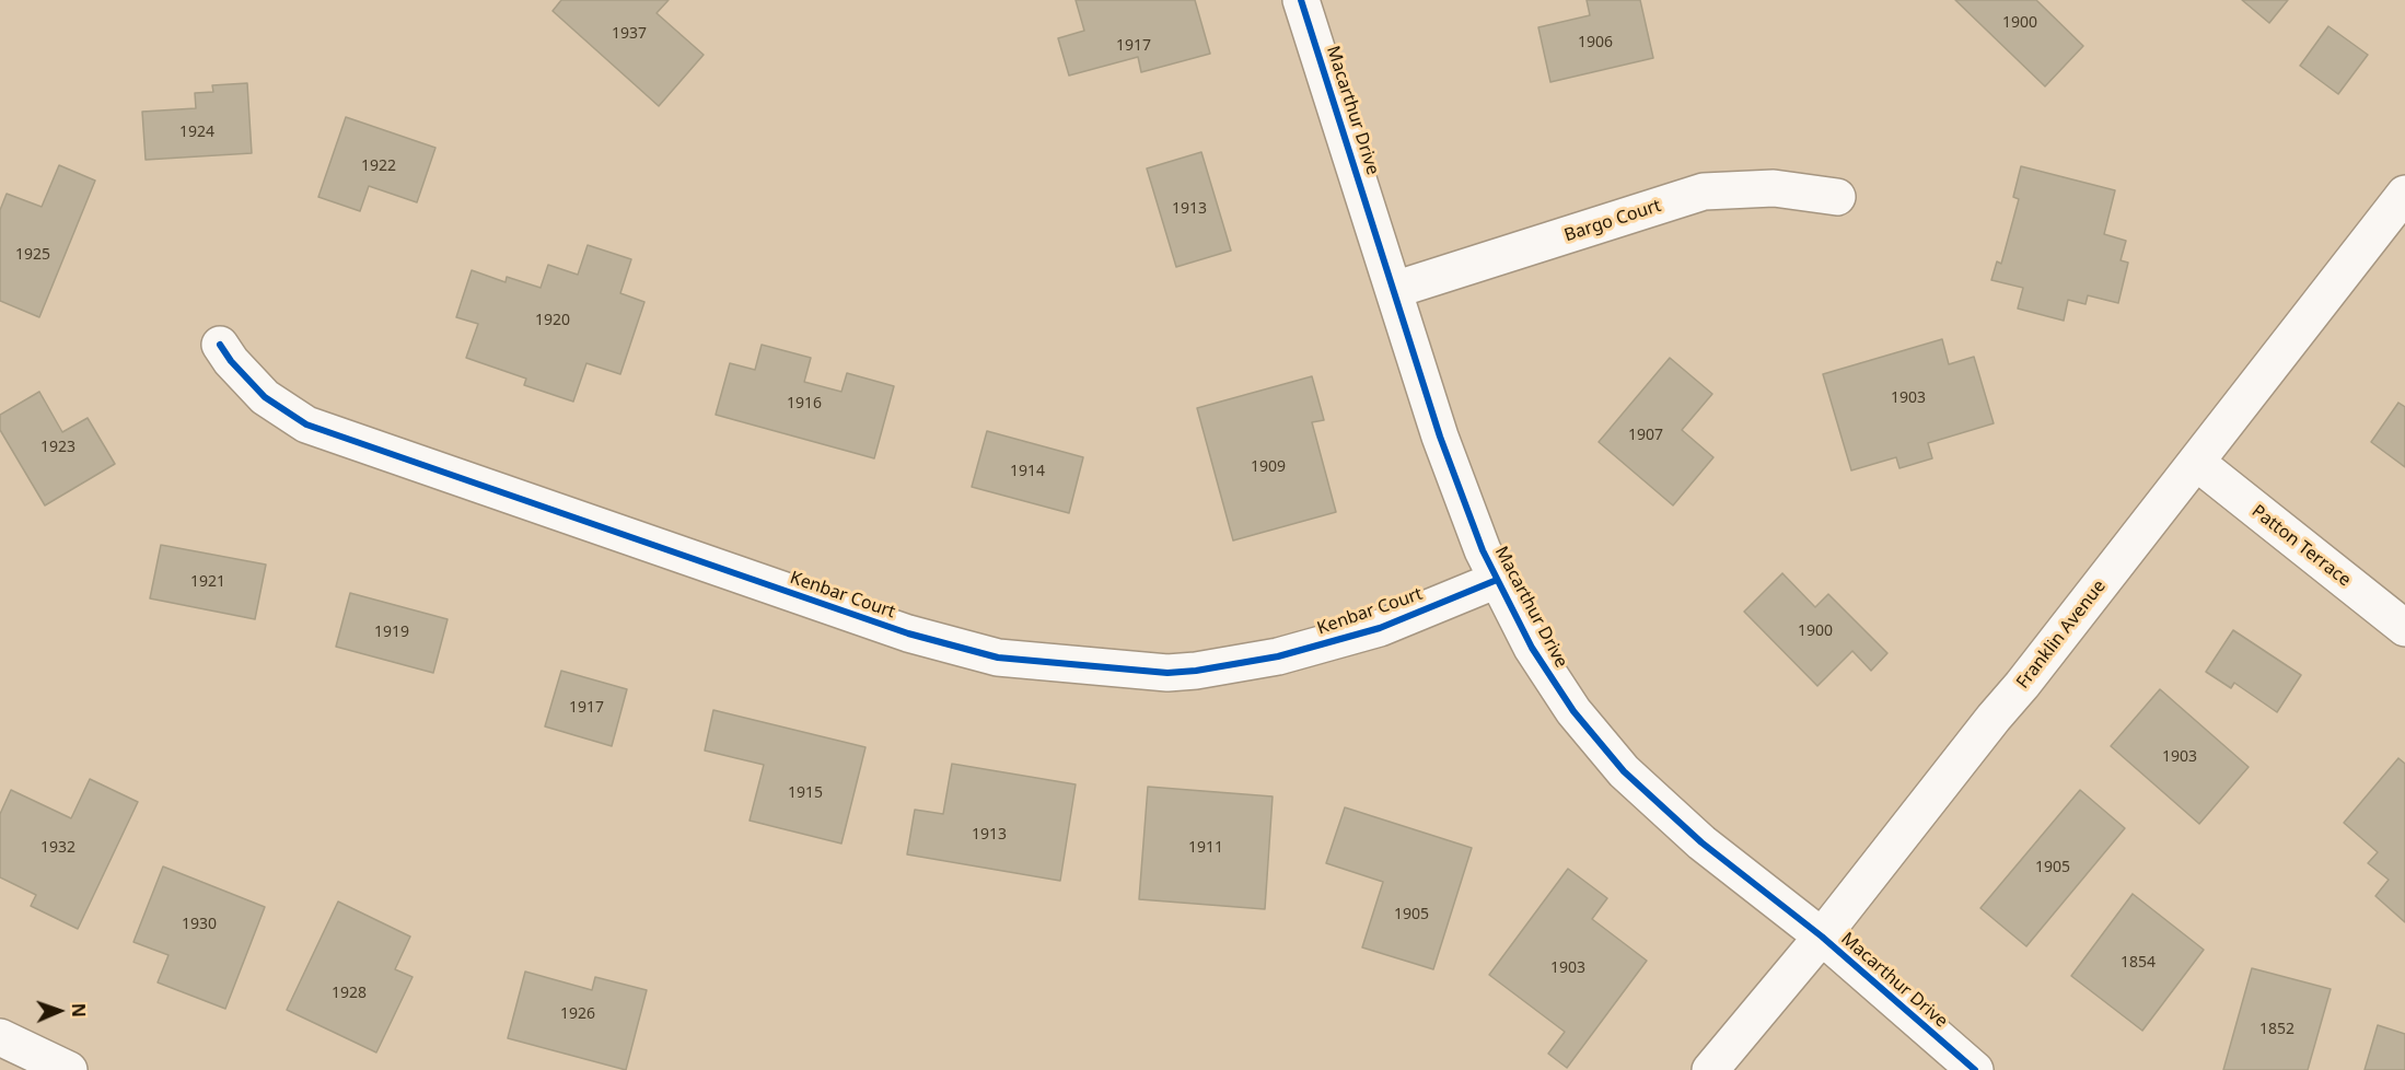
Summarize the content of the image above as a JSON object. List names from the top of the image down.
{
  "streets": {
    "street": [
      "Macarthur Drive",
      "Bargo Court",
      "Patton Terrace",
      "Kenbar Court",
      "Franklin Avenue"
    ]
  },
  "crossings": [
    ["Macarthur Drive", "Bargo Court"],
    ["Macarthur Drive", "Kenbar Court"],
    ["Macarthur Drive", "Franklin Avenue"],
    ["Patton Terrace", "Franklin Avenue"]
  ],
  "house_numbers": [
    "1900",
    "1937",
    "1906",
    "1917",
    "1924",
    "1922",
    "1913",
    "1925",
    "1920",
    "1903",
    "1916",
    "1907",
    "1923",
    "1909",
    "1914",
    "1921",
    "1900",
    "1919",
    "1917",
    "1903",
    "1915",
    "1913",
    "1932",
    "1911",
    "1905",
    "1905",
    "1930",
    "1854",
    "1903",
    "1928",
    "1926",
    "1852"
  ],
  "north": "right"
}
